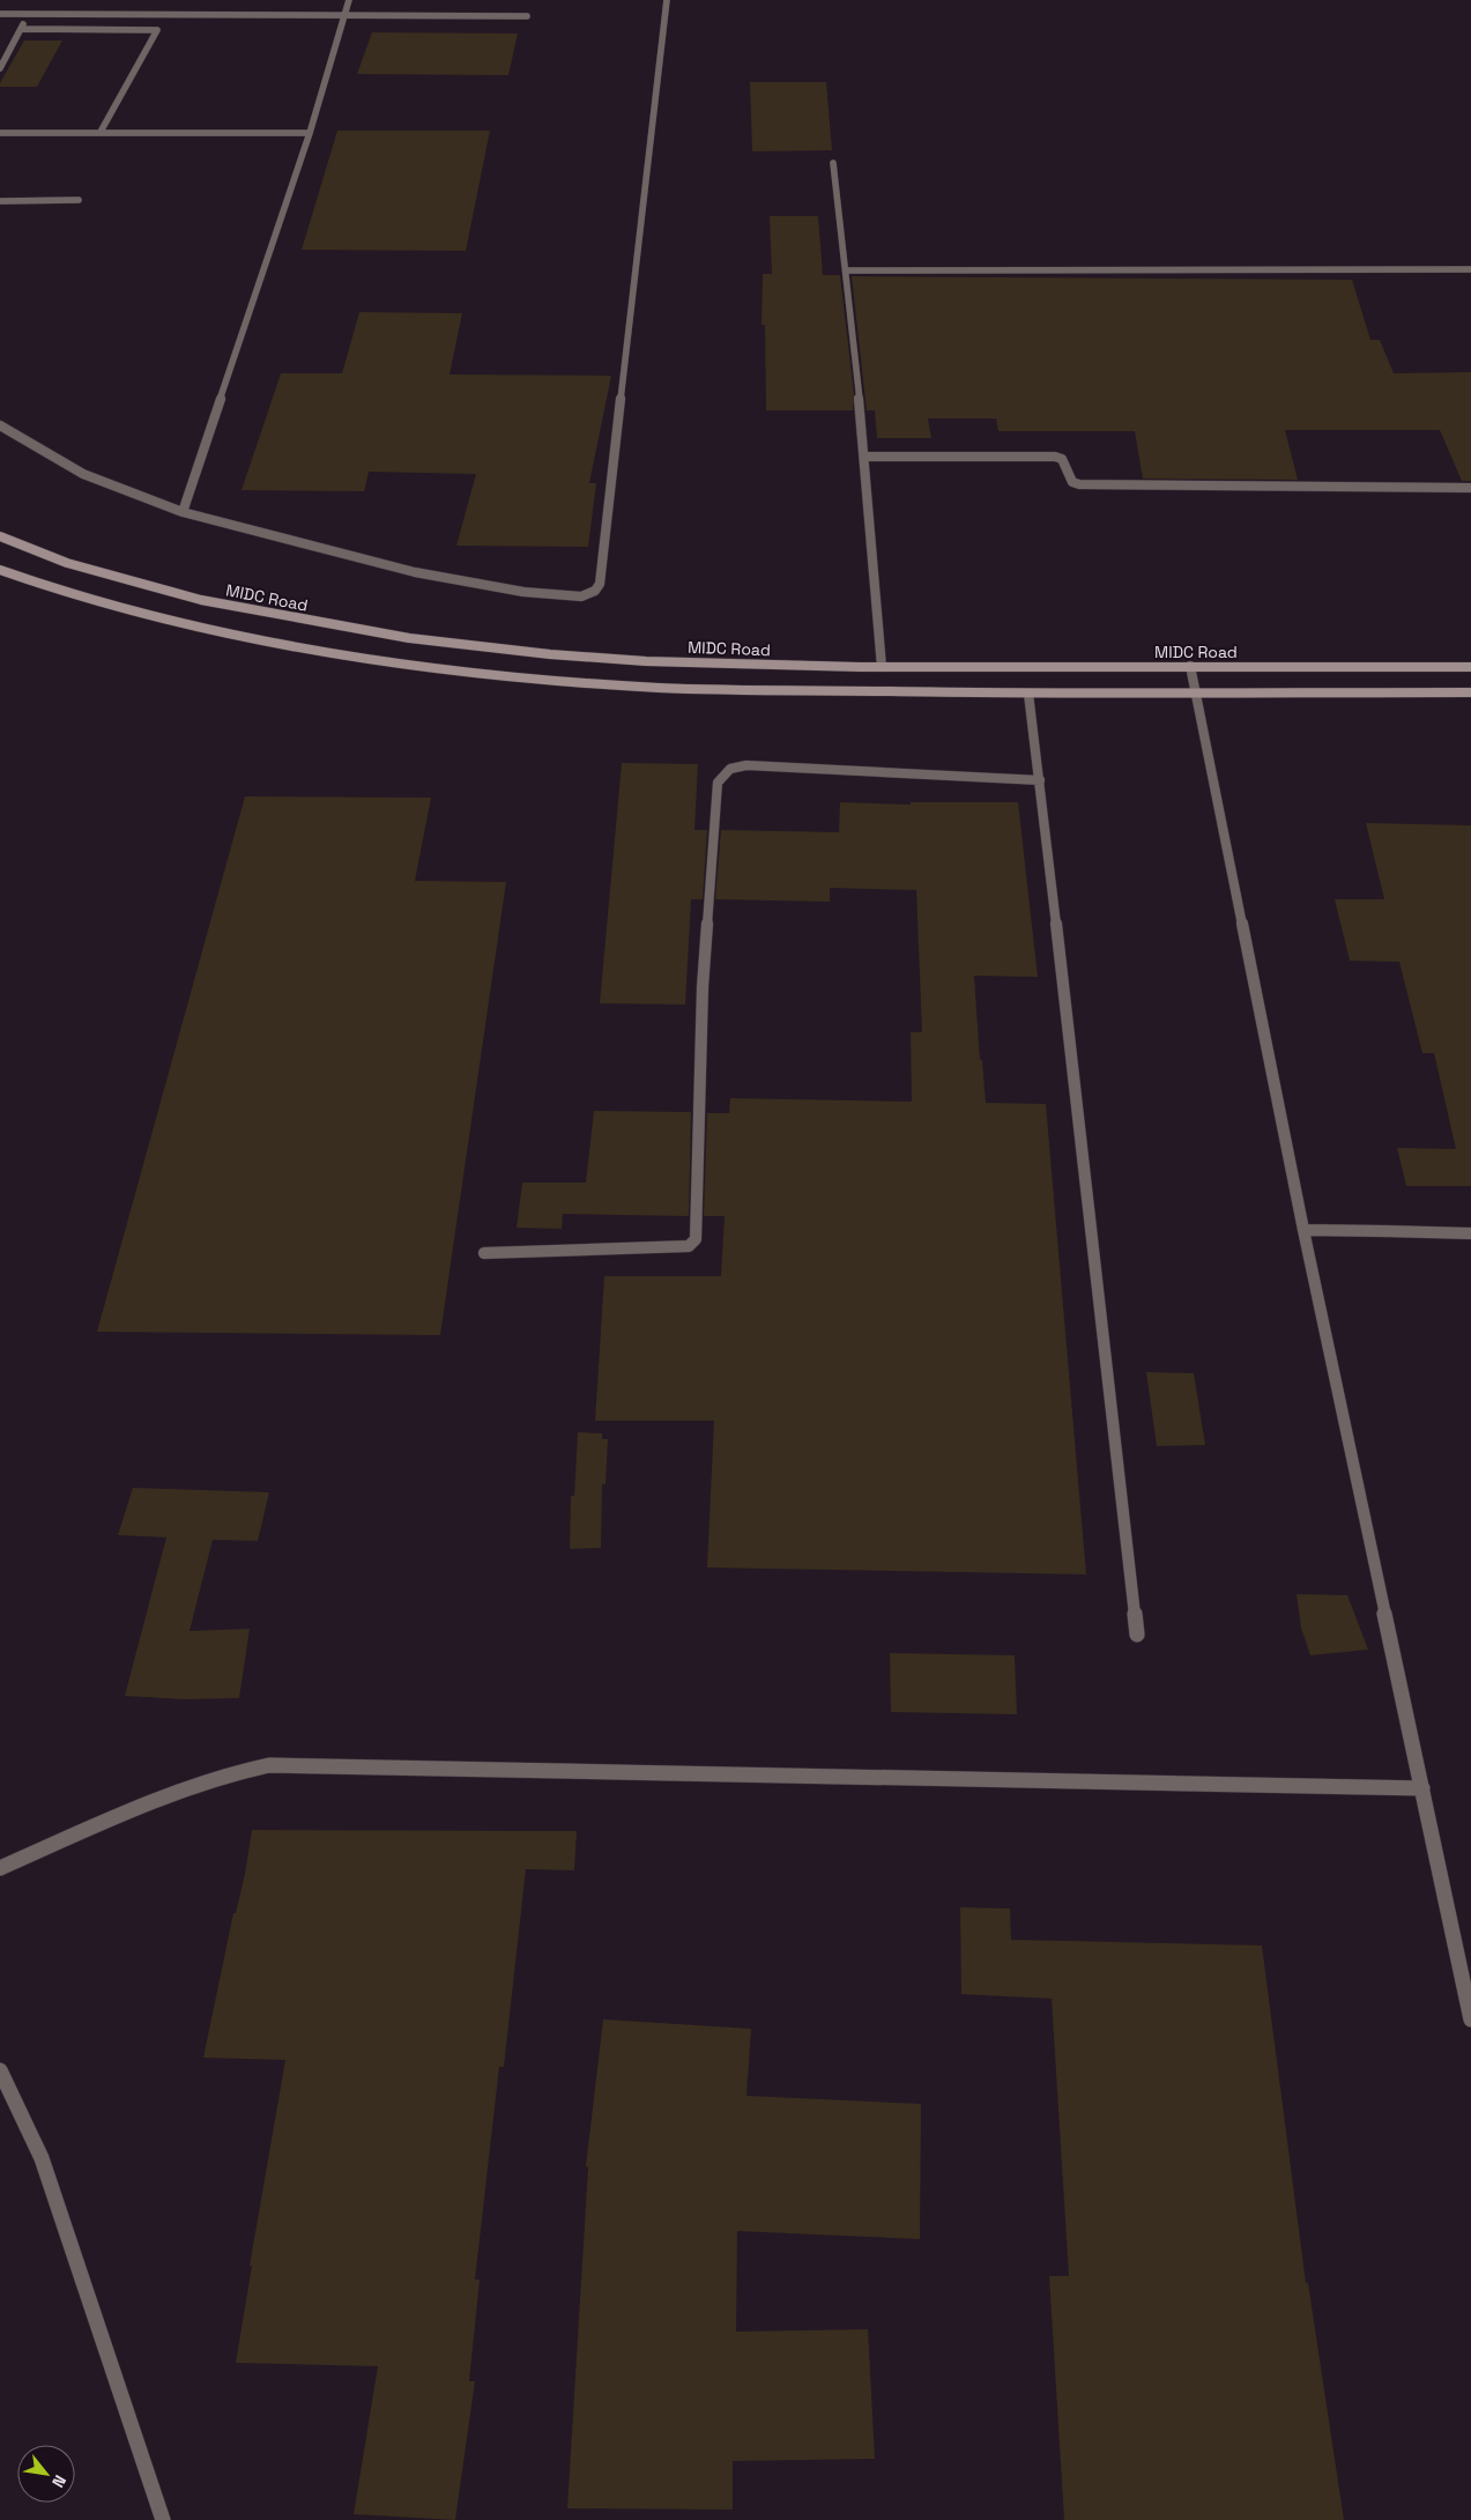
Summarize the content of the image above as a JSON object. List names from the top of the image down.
{
  "streets": {
    "main road": ["MIDC Road"]
  },
  "north": "bottom right"
}
